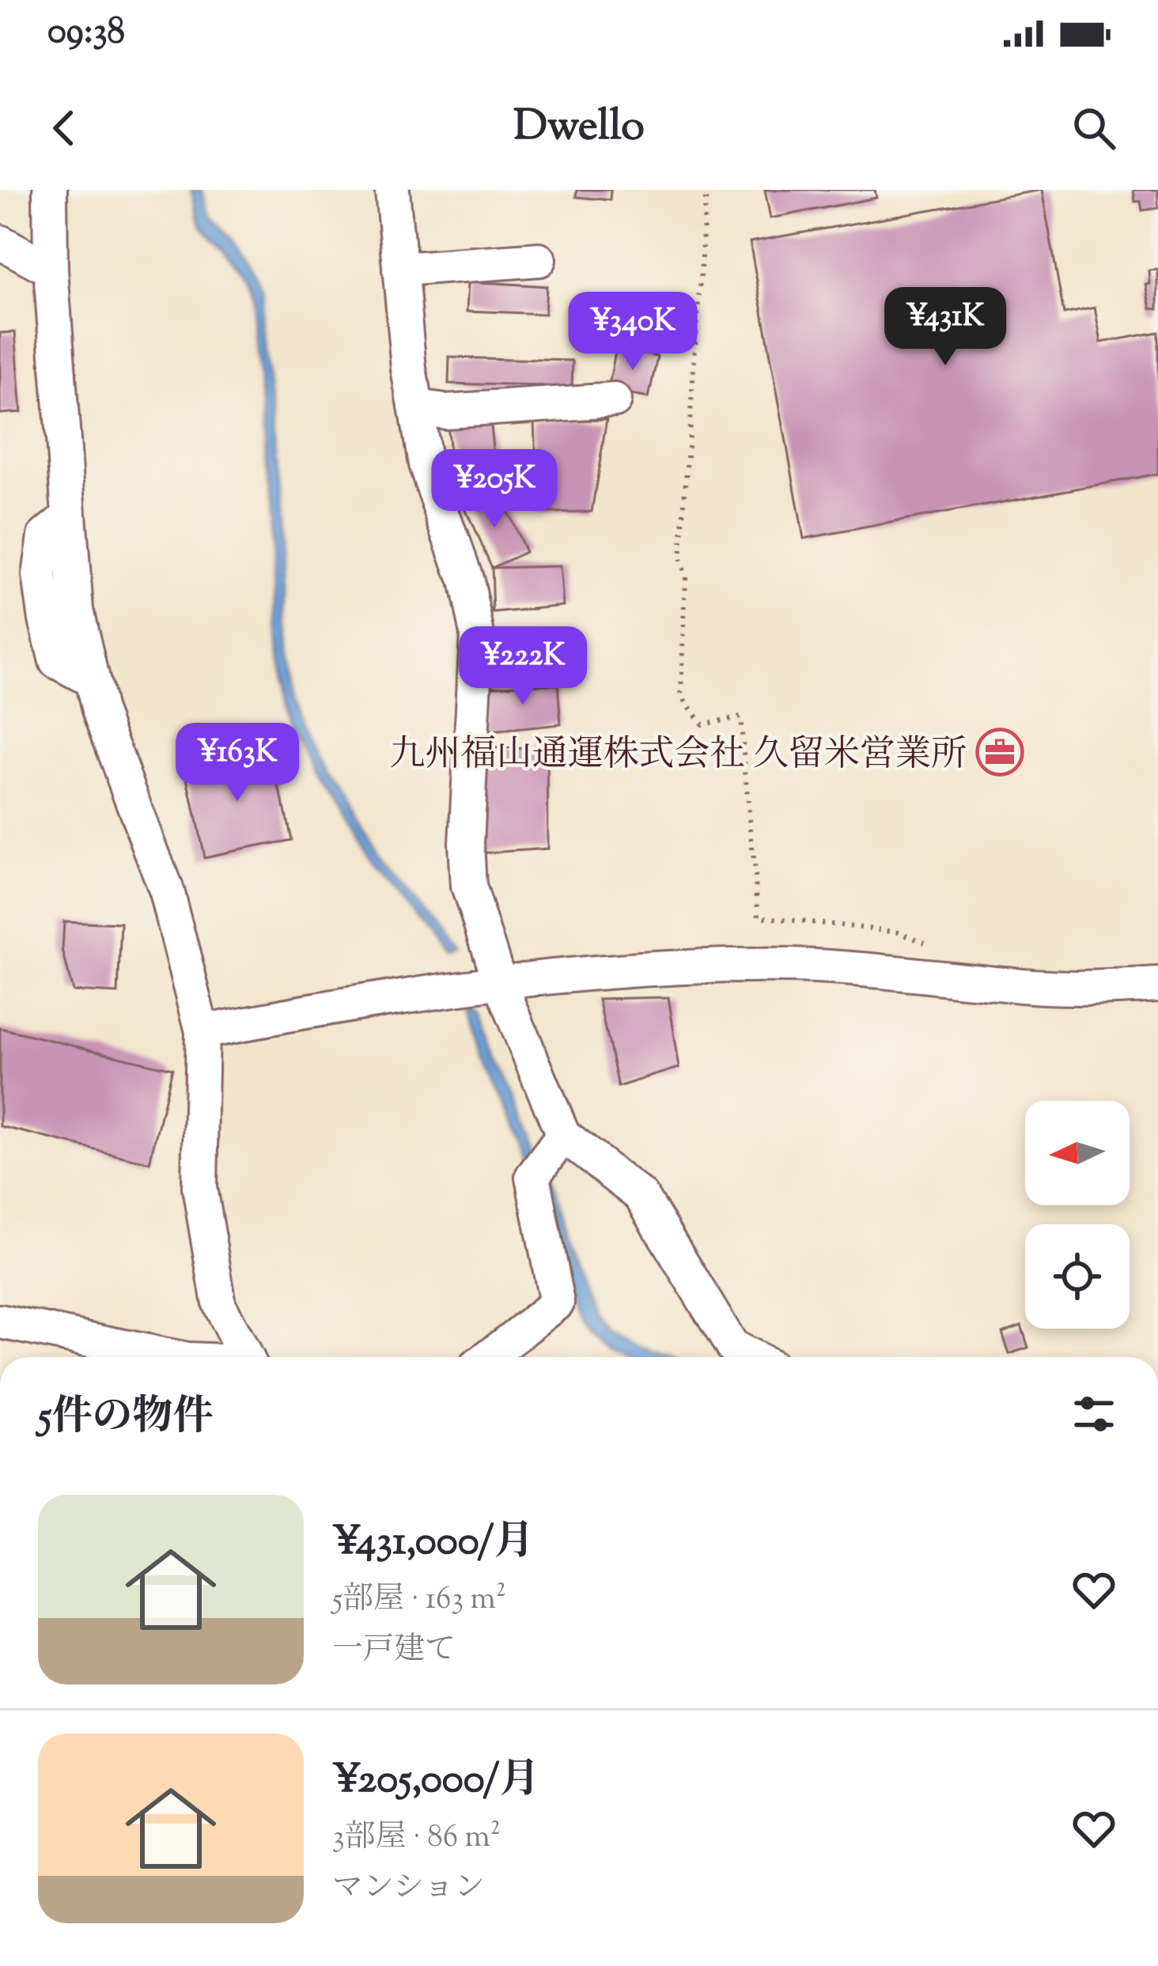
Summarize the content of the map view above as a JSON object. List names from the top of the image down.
{
  "places": {
    "office": ["九州福山通運株式会社 久留米営業所"]
  },
  "north": "left",
  "page": {
    "status": "09:38",
    "header": "Dwello",
    "price": [
      "¥431K",
      "¥340K",
      "¥205K",
      "¥222K",
      "¥163K"
    ],
    "heading": "5件の物件",
    "list": [
      {
        "name": "¥431,000/月",
        "note": "5部屋 · 163 m² · 一戸建て"
      },
      {
        "name": "¥205,000/月",
        "note": "3部屋 · 86 m² · マンション"
      }
    ]
  }
}
